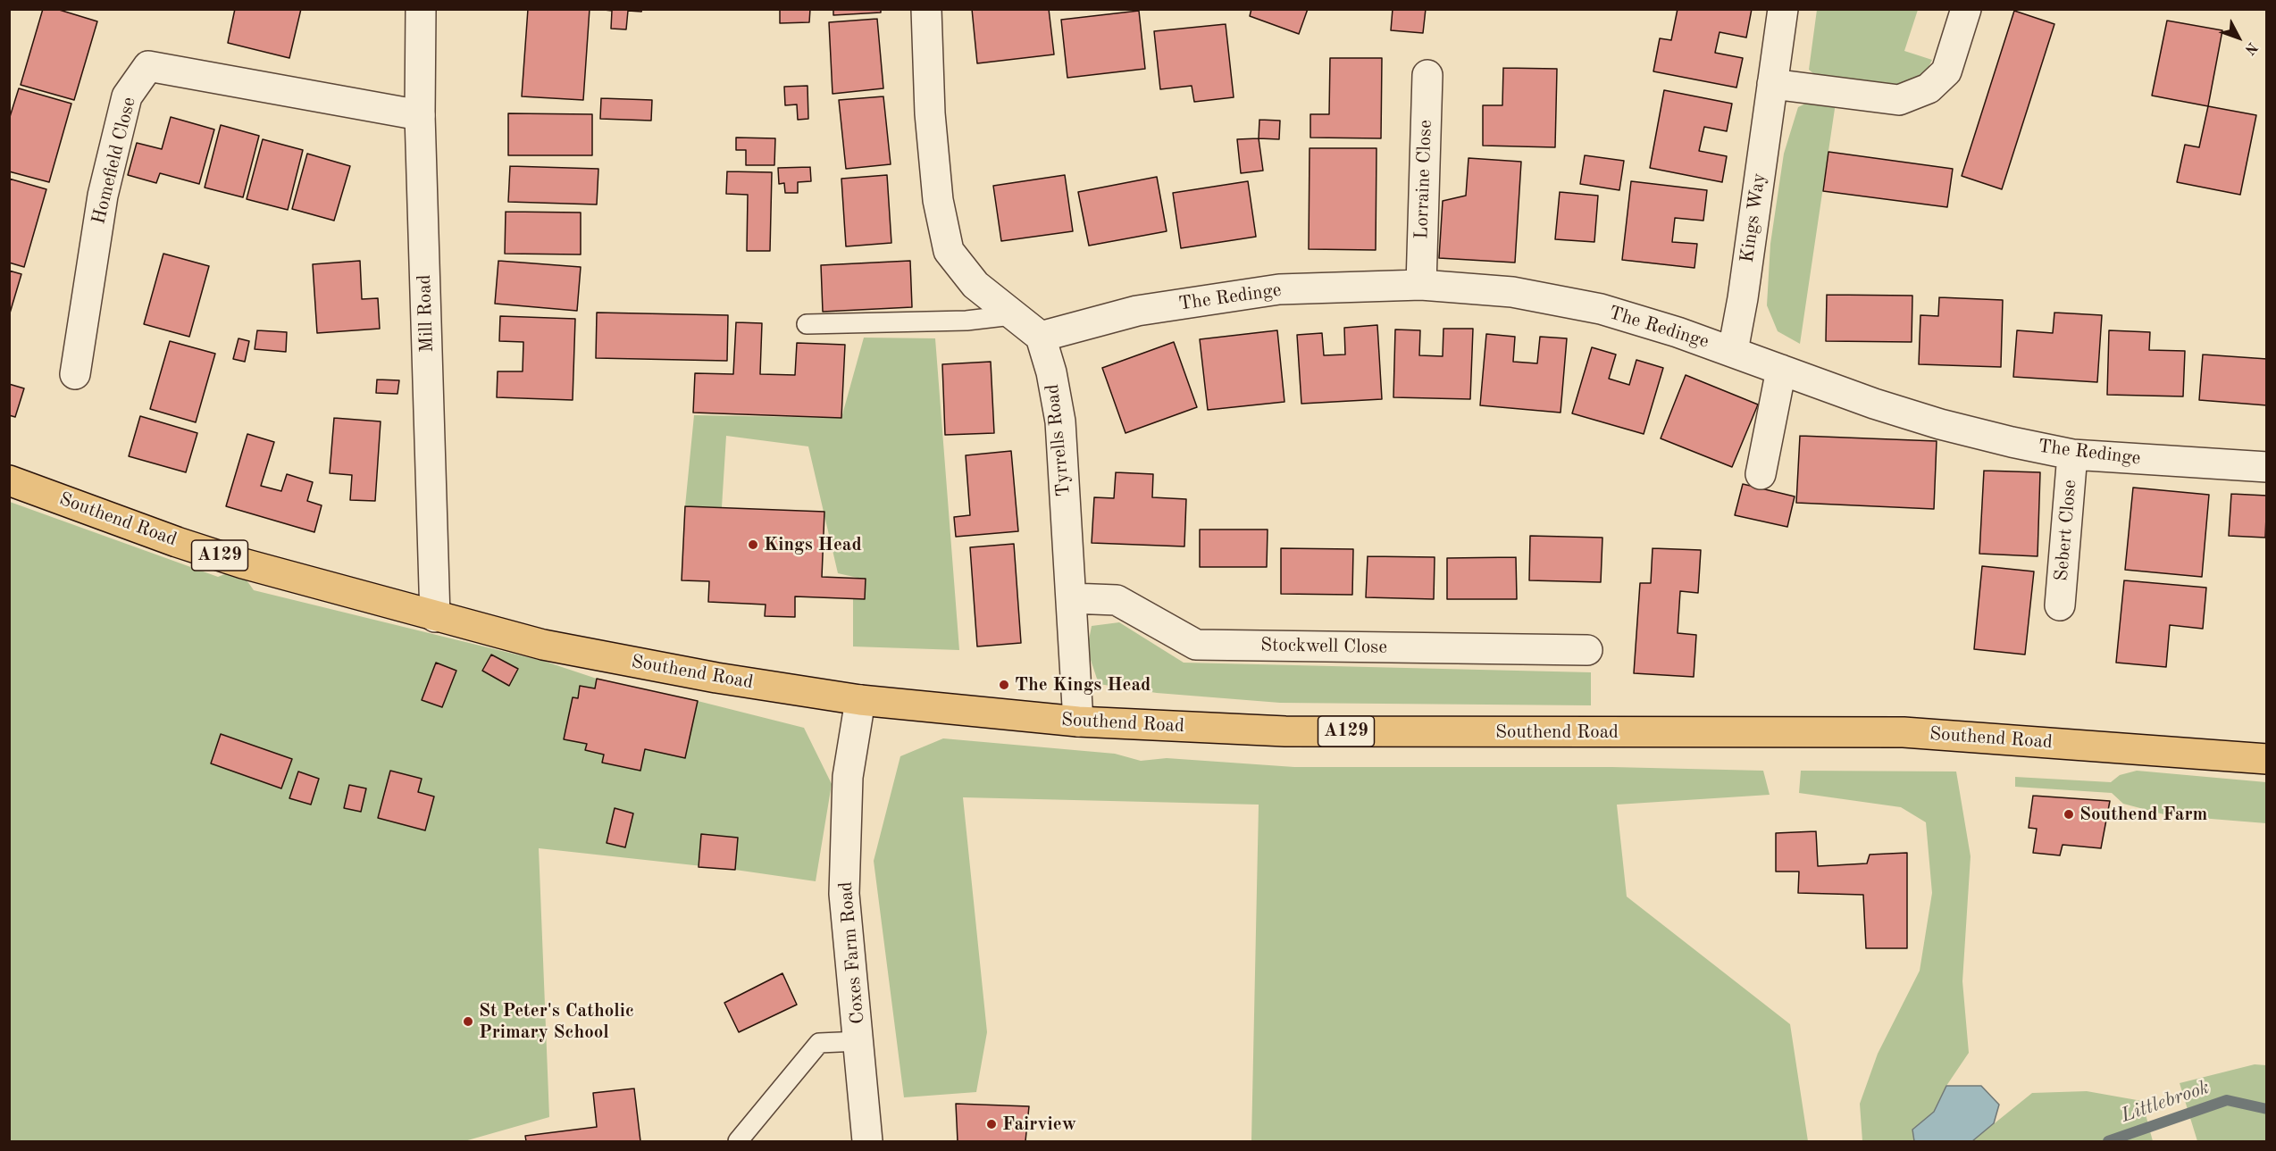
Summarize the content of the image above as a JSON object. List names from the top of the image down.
{
  "streets": {
    "main road": ["Southend Road", "A129"],
    "street": [
      "Homefield Close",
      "Lorraine Close",
      "Kings Way",
      "The Redinge",
      "Mill Road",
      "Tyrrells Road",
      "Sebert Close",
      "Stockwell Close",
      "Coxes Farm Road"
    ]
  },
  "crossings": [
    ["Homefield Close", "Mill Road"],
    ["Lorraine Close", "The Redinge"],
    ["Kings Way", "The Redinge"],
    ["The Redinge", "Tyrrells Road"],
    ["The Redinge", "Sebert Close"],
    ["Mill Road", "Southend Road"],
    ["Tyrrells Road", "Southend Road"],
    ["Tyrrells Road", "Stockwell Close"],
    ["Southend Road", "Coxes Farm Road"]
  ],
  "water": ["Littlebrook"],
  "places": [
    "Kings Head",
    "The Kings Head",
    "Southend Farm",
    "St Peter's Catholic Primary School",
    "Fairview"
  ],
  "north": "bottom right"
}
